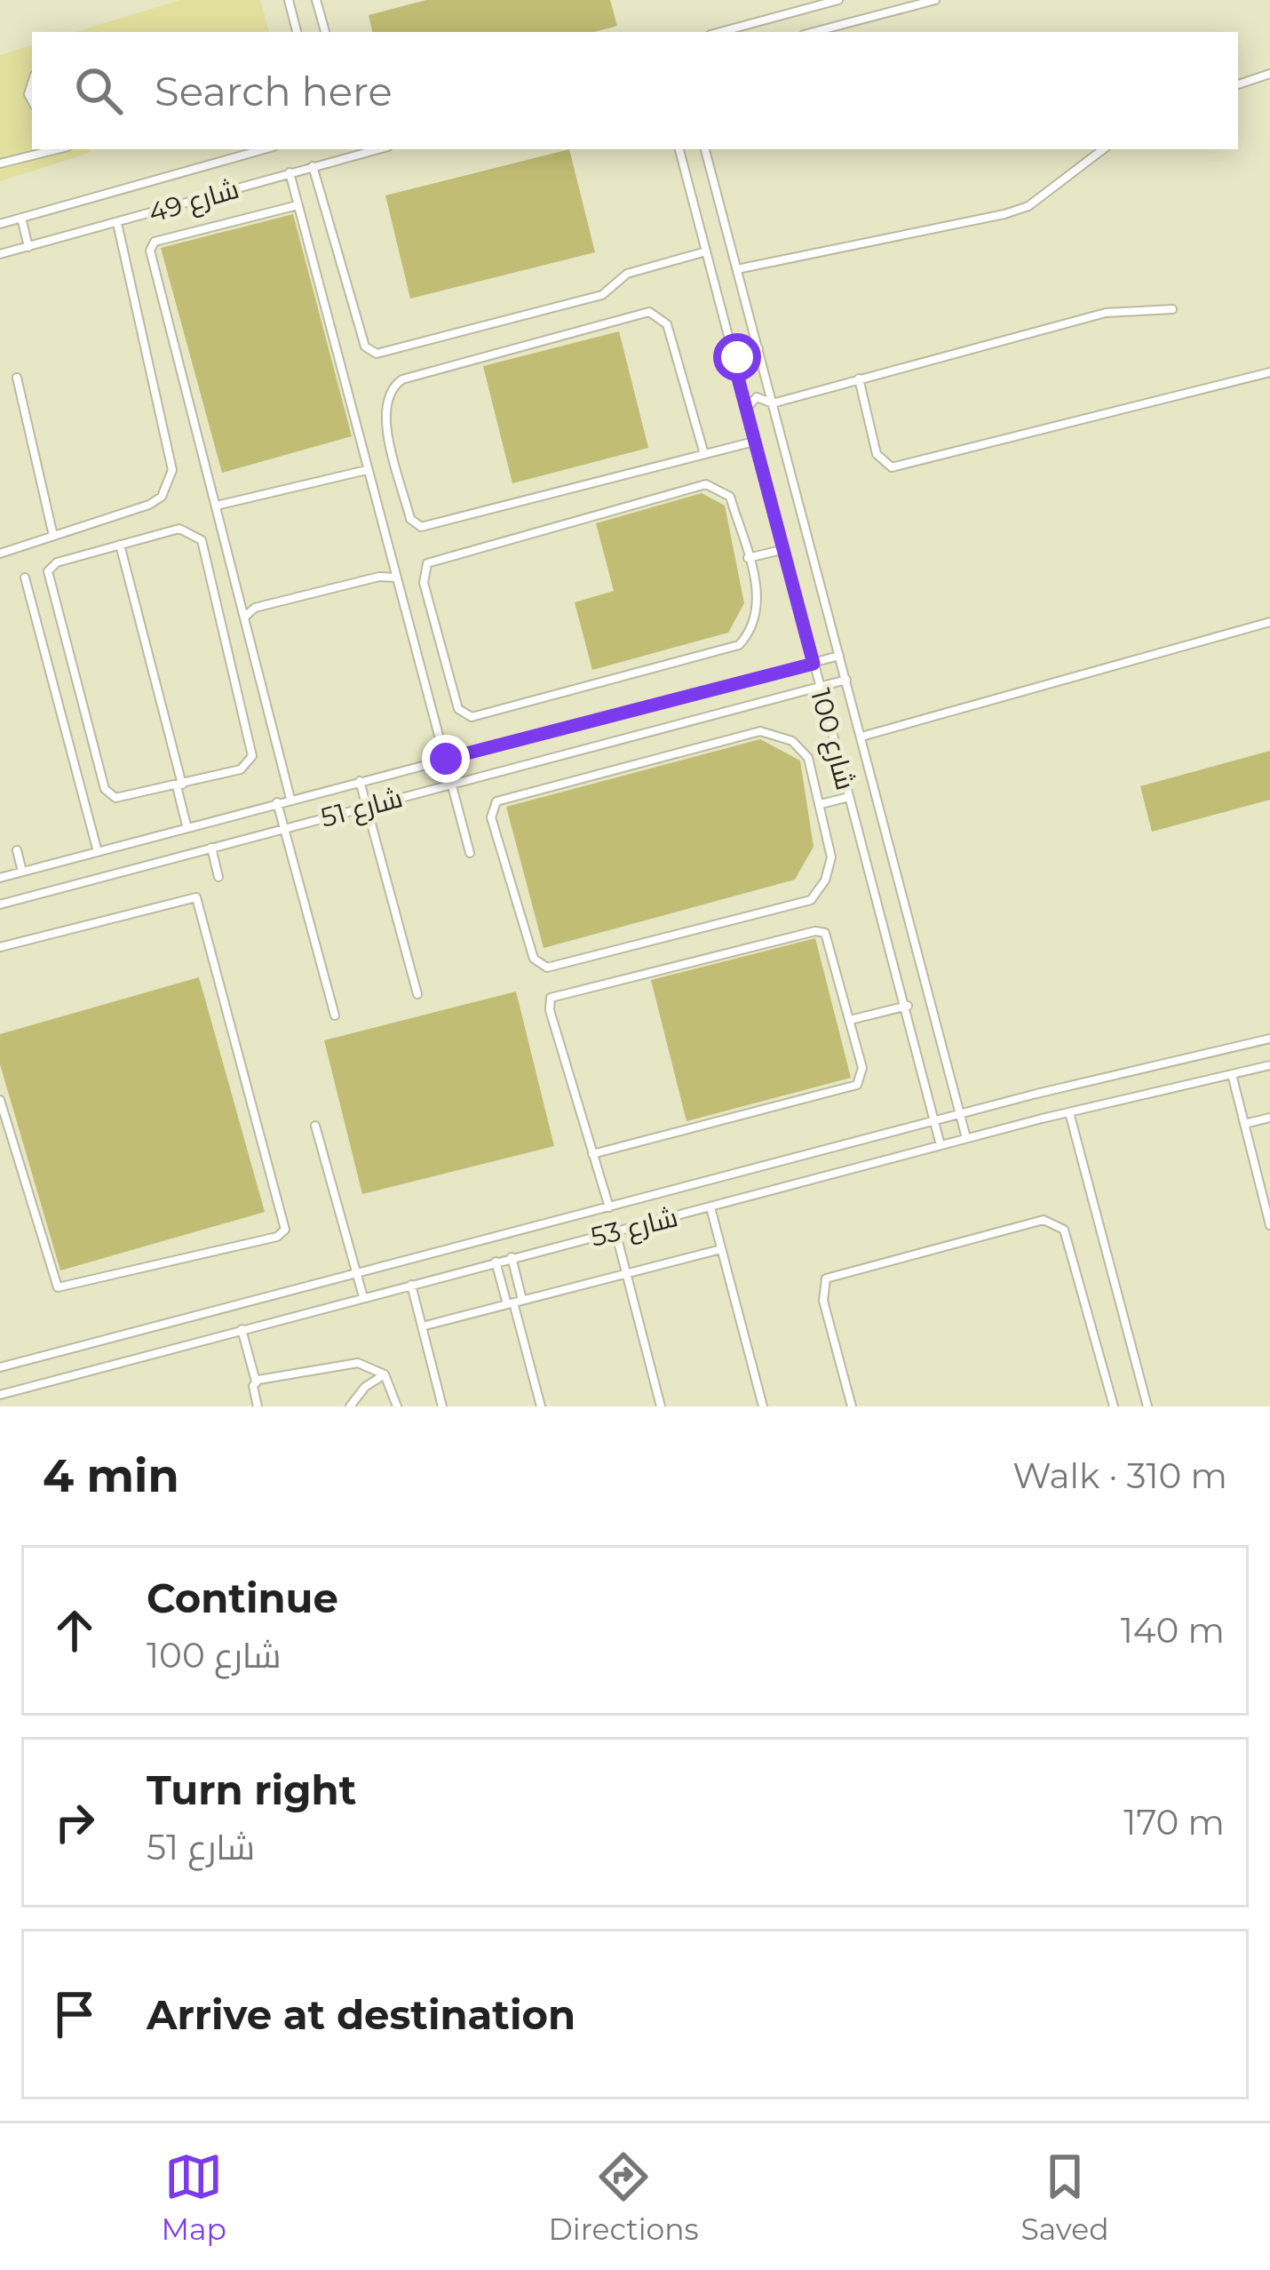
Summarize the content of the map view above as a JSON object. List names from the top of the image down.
{
  "streets": {
    "lane": [
      "شارع 49",
      "شارع 100",
      "شارع 51",
      "شارع 53"
    ]
  },
  "crossings": [
    ["شارع 100", "شارع 51"],
    ["شارع 100", "شارع 53"]
  ],
  "page": {
    "search": "Search here",
    "heading": ["4 min", "Walk · 310 m"],
    "list": [
      ["Continue", "شارع 100", "140 m"],
      ["Turn right", "شارع 51", "170 m"],
      "Arrive at destination"
    ],
    "nav": ["Map", "Directions", "Saved"]
  }
}
